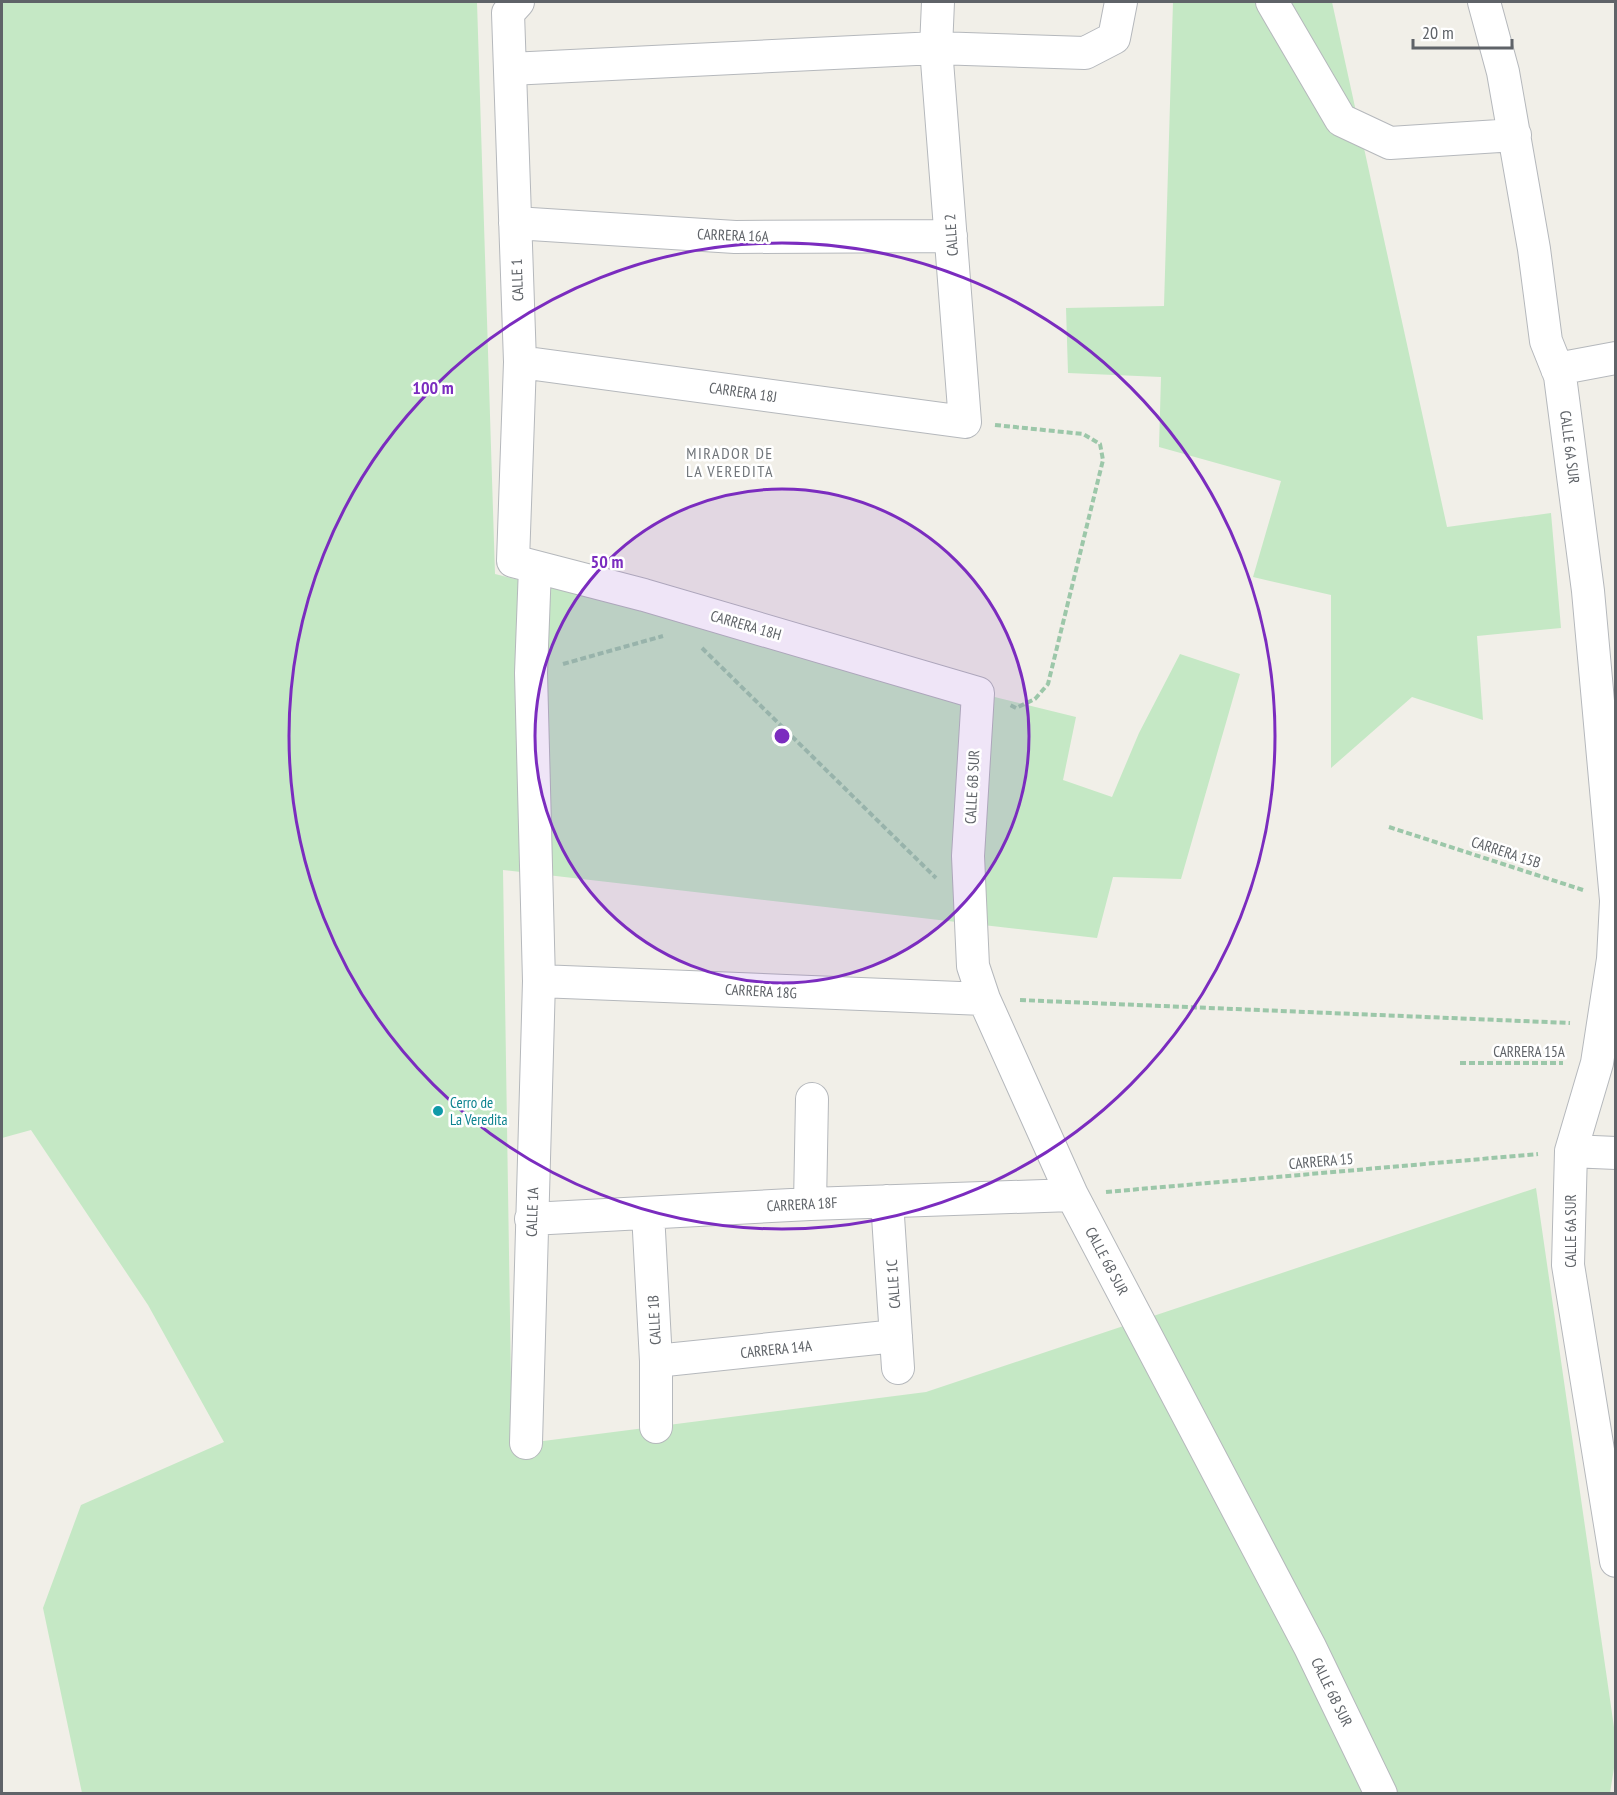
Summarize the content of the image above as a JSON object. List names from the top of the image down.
{
  "streets": {
    "street": [
      "CARRERA 16A",
      "CALLE 2",
      "CALLE 1",
      "CARRERA 18J",
      "CALLE 6A SUR",
      "CARRERA 18H",
      "CALLE 6B SUR",
      "CARRERA 18G",
      "CARRERA 18F",
      "CALLE 1A",
      "CALLE 1C",
      "CALLE 1B",
      "CARRERA 14A"
    ],
    "path": ["CARRERA 15B", "CARRERA 15A", "CARRERA 15"]
  },
  "crossings": [
    ["CARRERA 16A", "CALLE 2"],
    ["CARRERA 16A", "CALLE 1"],
    ["CALLE 2", "CARRERA 18J"],
    ["CALLE 1", "CARRERA 18J"],
    ["CALLE 1", "CARRERA 18H"],
    ["CALLE 1", "CALLE 1A"],
    ["CALLE 6A SUR", "CARRERA 15B"],
    ["CALLE 6A SUR", "CARRERA 15A"],
    ["CALLE 6A SUR", "CARRERA 15"],
    ["CARRERA 18H", "CALLE 6B SUR"],
    ["CALLE 6B SUR", "CARRERA 18G"],
    ["CALLE 6B SUR", "CARRERA 15"],
    ["CALLE 6B SUR", "CARRERA 18F"],
    ["CARRERA 18G", "CALLE 1A"],
    ["CARRERA 15", "CARRERA 18F"],
    ["CARRERA 18F", "CALLE 1A"],
    ["CARRERA 18F", "CALLE 1C"],
    ["CARRERA 18F", "CALLE 1B"],
    ["CALLE 1C", "CARRERA 14A"],
    ["CALLE 1B", "CARRERA 14A"]
  ],
  "districts": ["MIRADOR DE LA VEREDITA"],
  "places": ["Cerro de La Veredita"],
  "scale_bar": "20 m",
  "rings": ["100 m", "50 m"]
}
